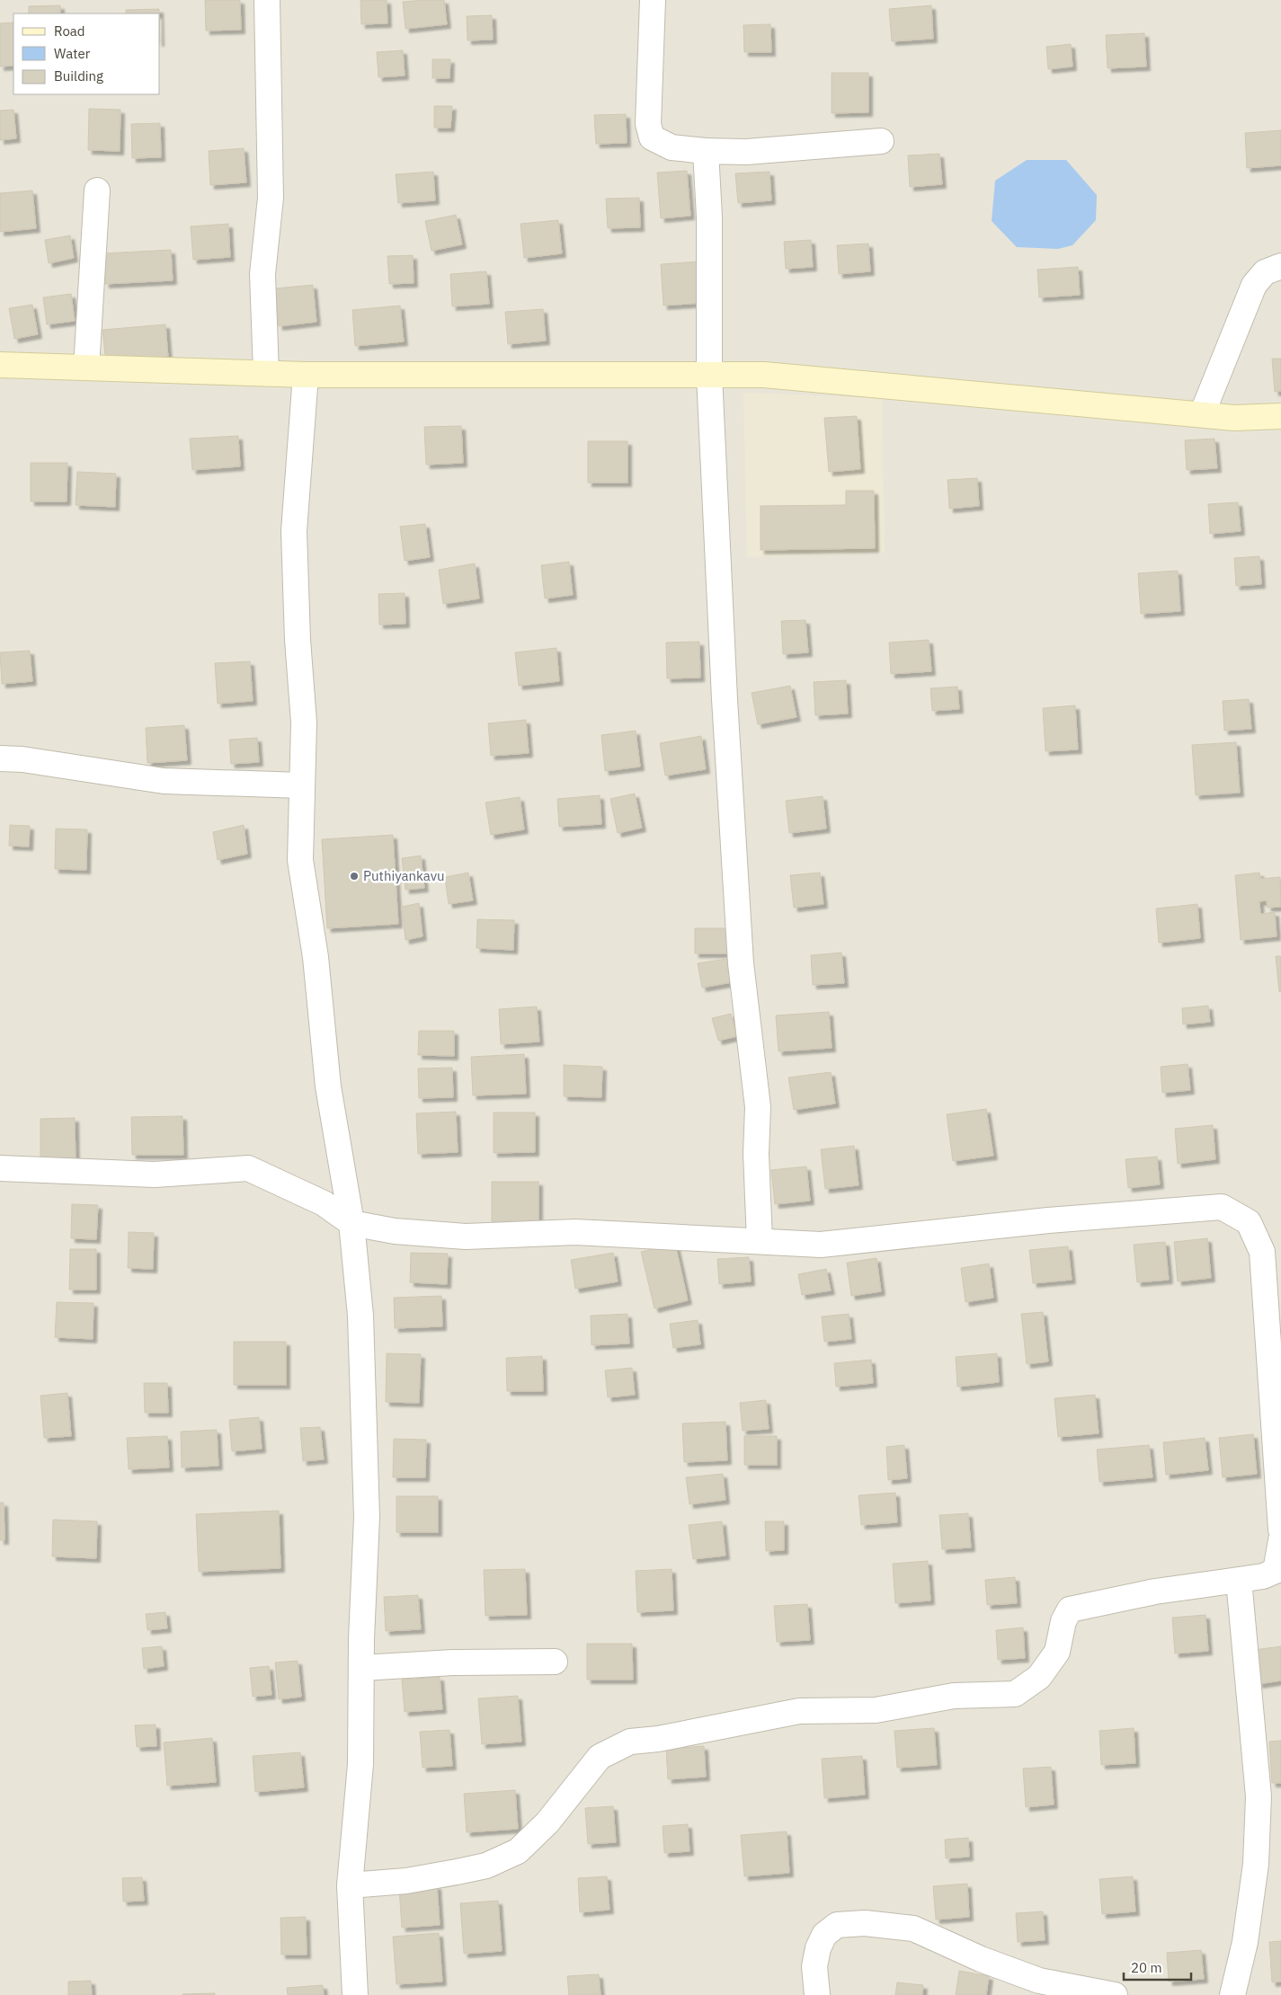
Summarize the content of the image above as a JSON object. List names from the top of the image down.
{
  "places": ["Puthiyankavu"],
  "legend": ["Road", "Water", "Building"],
  "scale_bar": "20 m"
}
